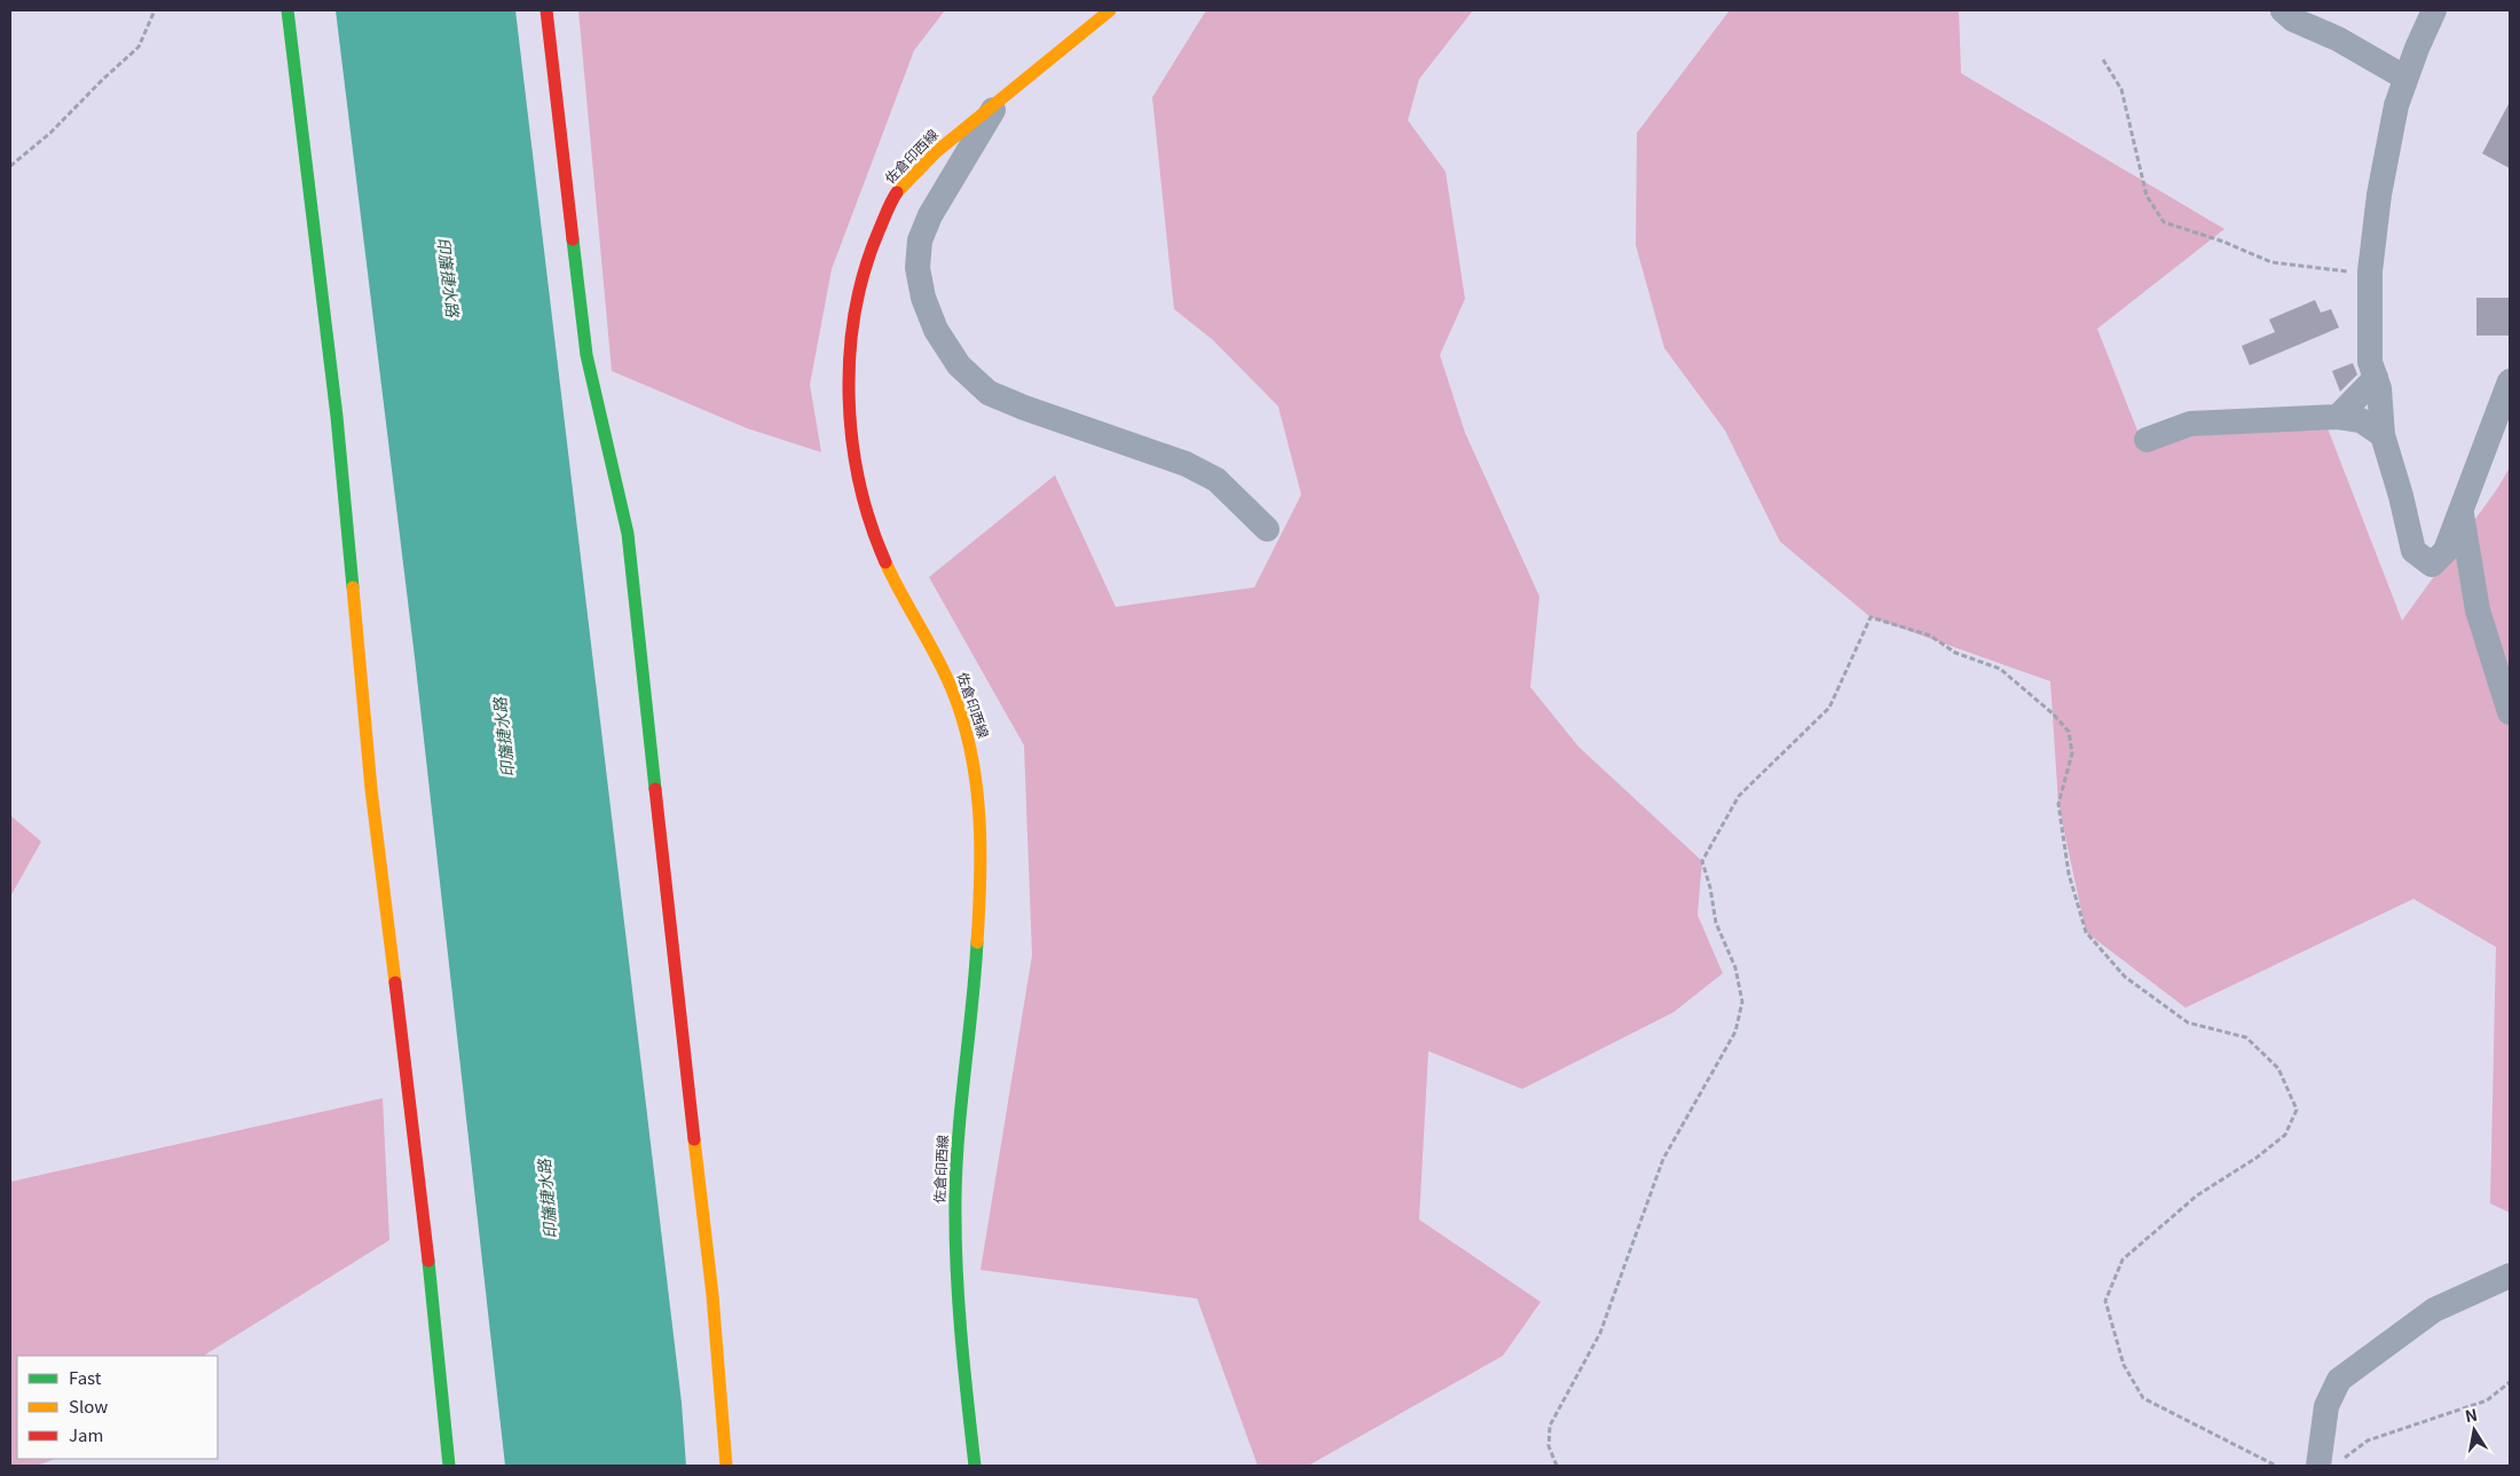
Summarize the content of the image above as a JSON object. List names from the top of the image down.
{
  "streets": {
    "street": ["佐倉印西線"]
  },
  "water": ["印旛捷水路"],
  "legend": ["Fast", "Slow", "Jam"],
  "north": "top"
}
